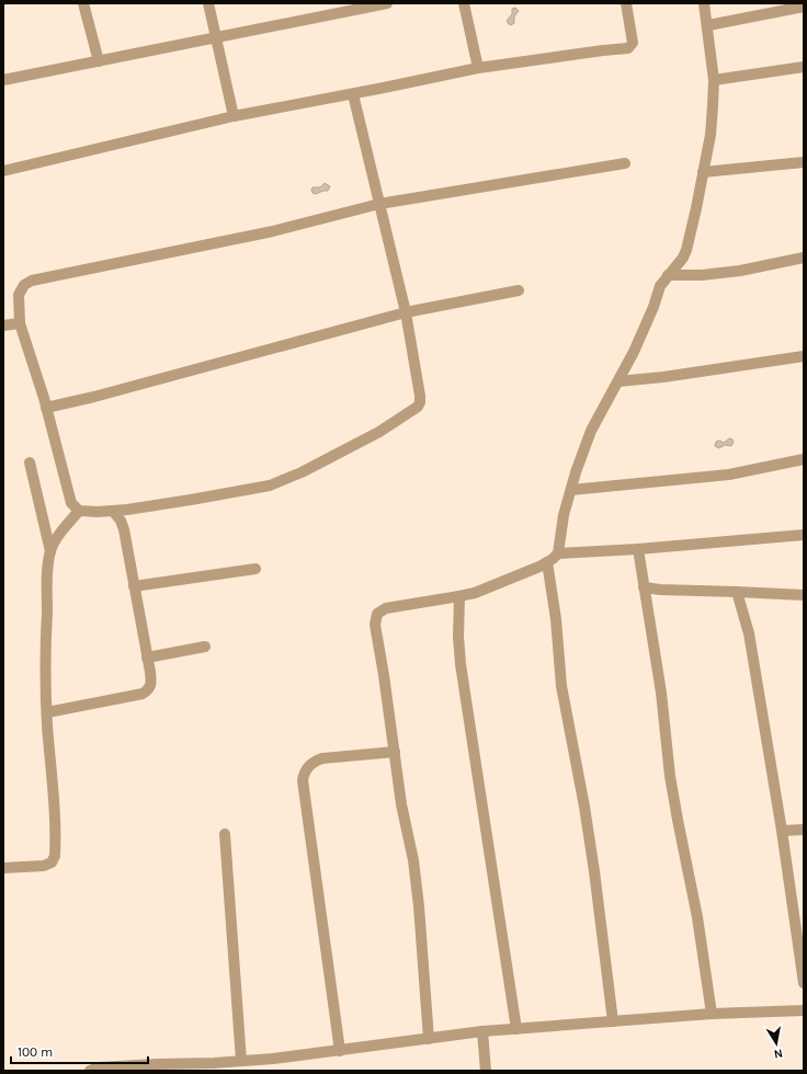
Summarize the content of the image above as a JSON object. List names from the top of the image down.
{
  "scale_bar": "100 m",
  "north": "bottom"
}
